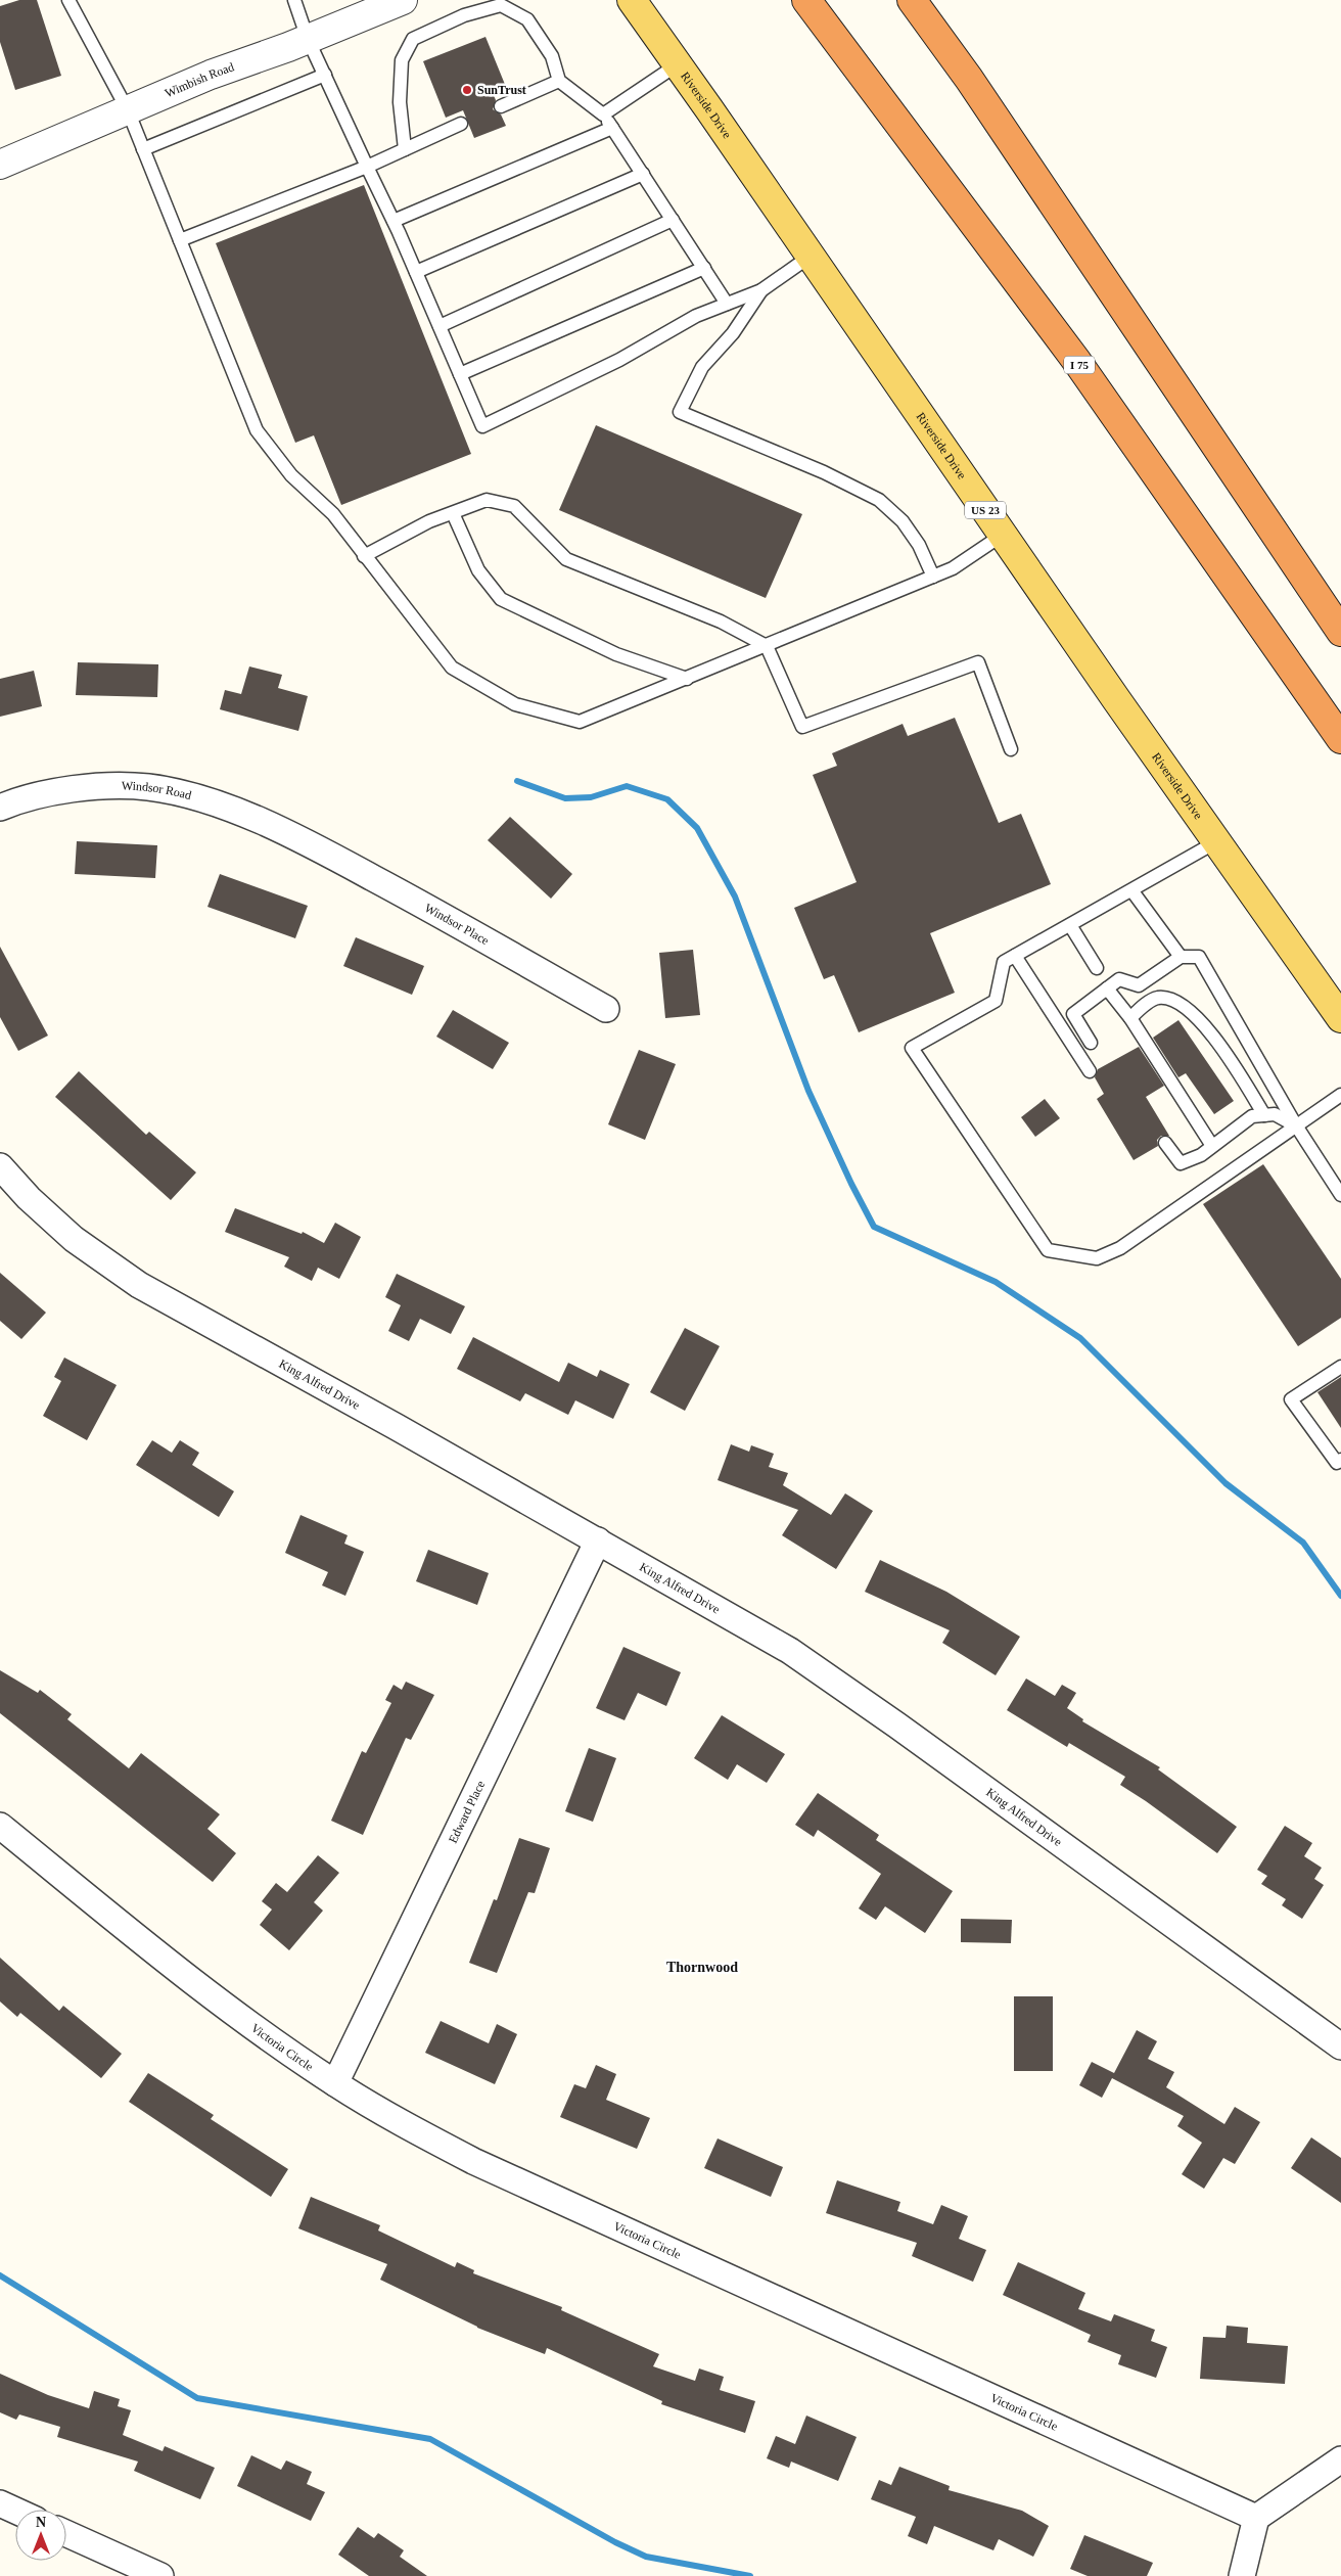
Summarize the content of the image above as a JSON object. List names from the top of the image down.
{
  "streets": {
    "highway": ["I 75"],
    "main road": ["Riverside Drive", "US 23"],
    "street": [
      "Wimbish Road",
      "Windsor Road",
      "Windsor Place",
      "King Alfred Drive",
      "Edward Place",
      "Victoria Circle"
    ]
  },
  "crossings": [
    ["Windsor Road", "Windsor Place"],
    ["King Alfred Drive", "Edward Place"],
    ["Edward Place", "Victoria Circle"]
  ],
  "districts": ["Thornwood"],
  "places": ["SunTrust"],
  "north": "top"
}
